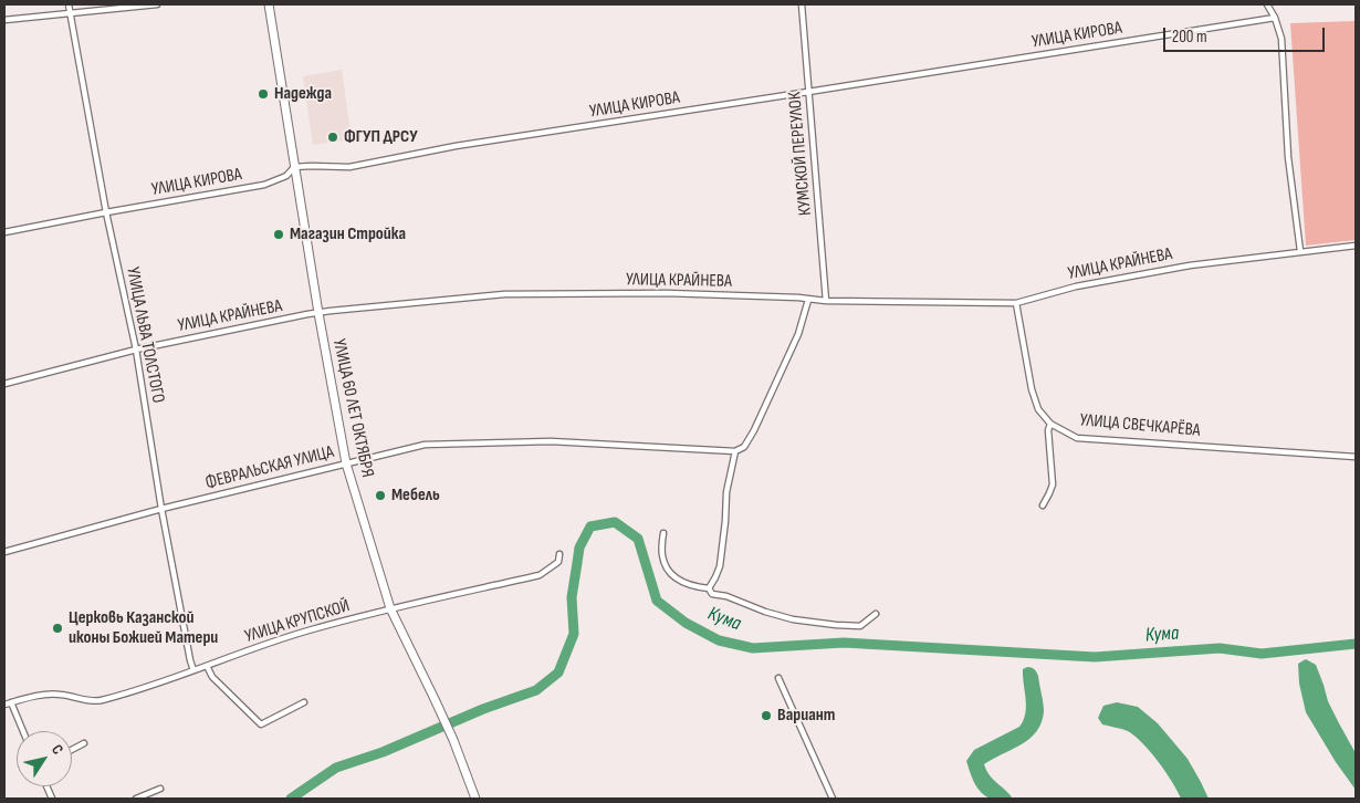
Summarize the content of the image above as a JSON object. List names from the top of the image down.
{
  "streets": {
    "main road": ["УЛИЦА 60 ЛЕТ ОКТЯБРЯ"],
    "street": [
      "УЛИЦА КИРОВА",
      "КУМСКОЙ ПЕРЕУЛОК",
      "УЛИЦА КРАЙНЕВА",
      "УЛИЦА ЛЬВА ТОЛСТОГО",
      "УЛИЦА СВЕЧКАРЁВА",
      "ФЕВРАЛЬСКАЯ УЛИЦА",
      "УЛИЦА КРУПСКОЙ"
    ]
  },
  "crossings": [
    ["УЛИЦА КИРОВА", "КУМСКОЙ ПЕРЕУЛОК"],
    ["УЛИЦА КИРОВА", "УЛИЦА ЛЬВА ТОЛСТОГО"],
    ["УЛИЦА КИРОВА", "УЛИЦА 60 ЛЕТ ОКТЯБРЯ"],
    ["КУМСКОЙ ПЕРЕУЛОК", "УЛИЦА КРАЙНЕВА"],
    ["УЛИЦА КРАЙНЕВА", "УЛИЦА ЛЬВА ТОЛСТОГО"],
    ["УЛИЦА КРАЙНЕВА", "УЛИЦА 60 ЛЕТ ОКТЯБРЯ"],
    ["УЛИЦА КРАЙНЕВА", "УЛИЦА СВЕЧКАРЁВА"],
    ["УЛИЦА ЛЬВА ТОЛСТОГО", "ФЕВРАЛЬСКАЯ УЛИЦА"],
    ["УЛИЦА ЛЬВА ТОЛСТОГО", "УЛИЦА КРУПСКОЙ"],
    ["УЛИЦА 60 ЛЕТ ОКТЯБРЯ", "ФЕВРАЛЬСКАЯ УЛИЦА"],
    ["УЛИЦА 60 ЛЕТ ОКТЯБРЯ", "УЛИЦА КРУПСКОЙ"]
  ],
  "water": ["Кума"],
  "places": [
    "Надежда",
    "ФГУП ДРСУ",
    "Магазин Стройка",
    "Мебель",
    "Церковь Казанской иконы Божией Матери",
    "Вариант"
  ],
  "scale_bar": "200 m",
  "north": "top right"
}
